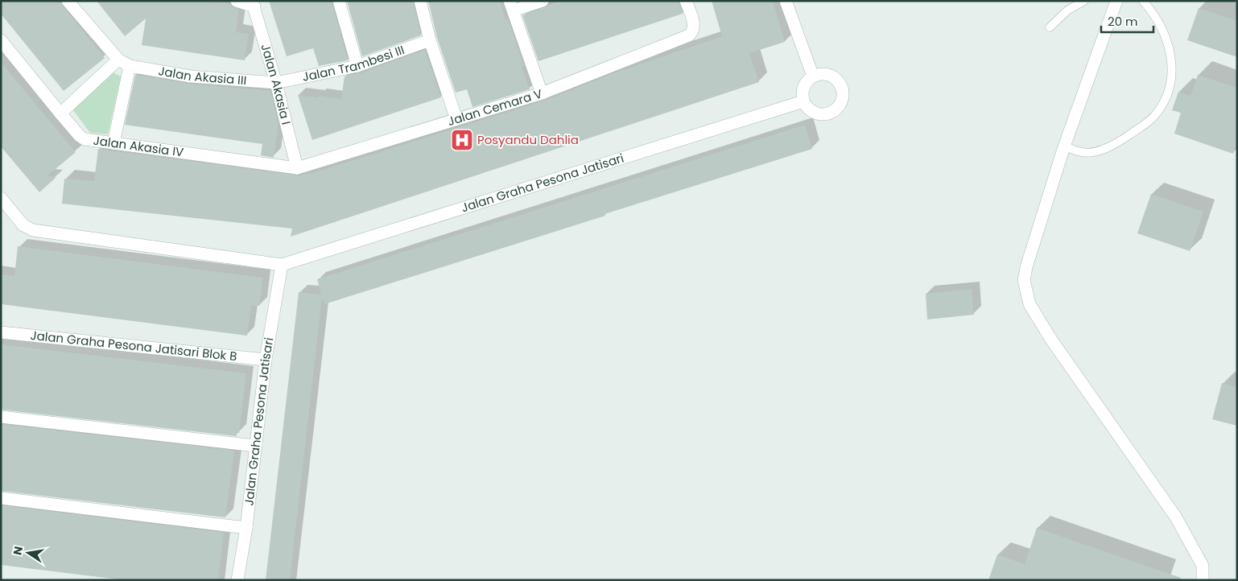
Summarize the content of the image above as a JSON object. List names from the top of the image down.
{
  "streets": {
    "street": [
      "Jalan Trambesi III",
      "Jalan Akasia III",
      "Jalan Akasia I",
      "Jalan Cemara V",
      "Jalan Akasia IV",
      "Jalan Graha Pesona Jatisari",
      "Jalan Graha Pesona Jatisari Blok B"
    ]
  },
  "crossings": [
    ["Jalan Trambesi III", "Jalan Akasia III"],
    ["Jalan Trambesi III", "Jalan Akasia I"],
    ["Jalan Akasia III", "Jalan Akasia I"],
    ["Jalan Akasia I", "Jalan Cemara V"],
    ["Jalan Akasia I", "Jalan Akasia IV"],
    ["Jalan Cemara V", "Jalan Akasia IV"],
    ["Jalan Graha Pesona Jatisari", "Jalan Graha Pesona Jatisari Blok B"]
  ],
  "places": {
    "hospital": ["Posyandu Dahlia"]
  },
  "scale_bar": "20 m",
  "north": "left"
}
